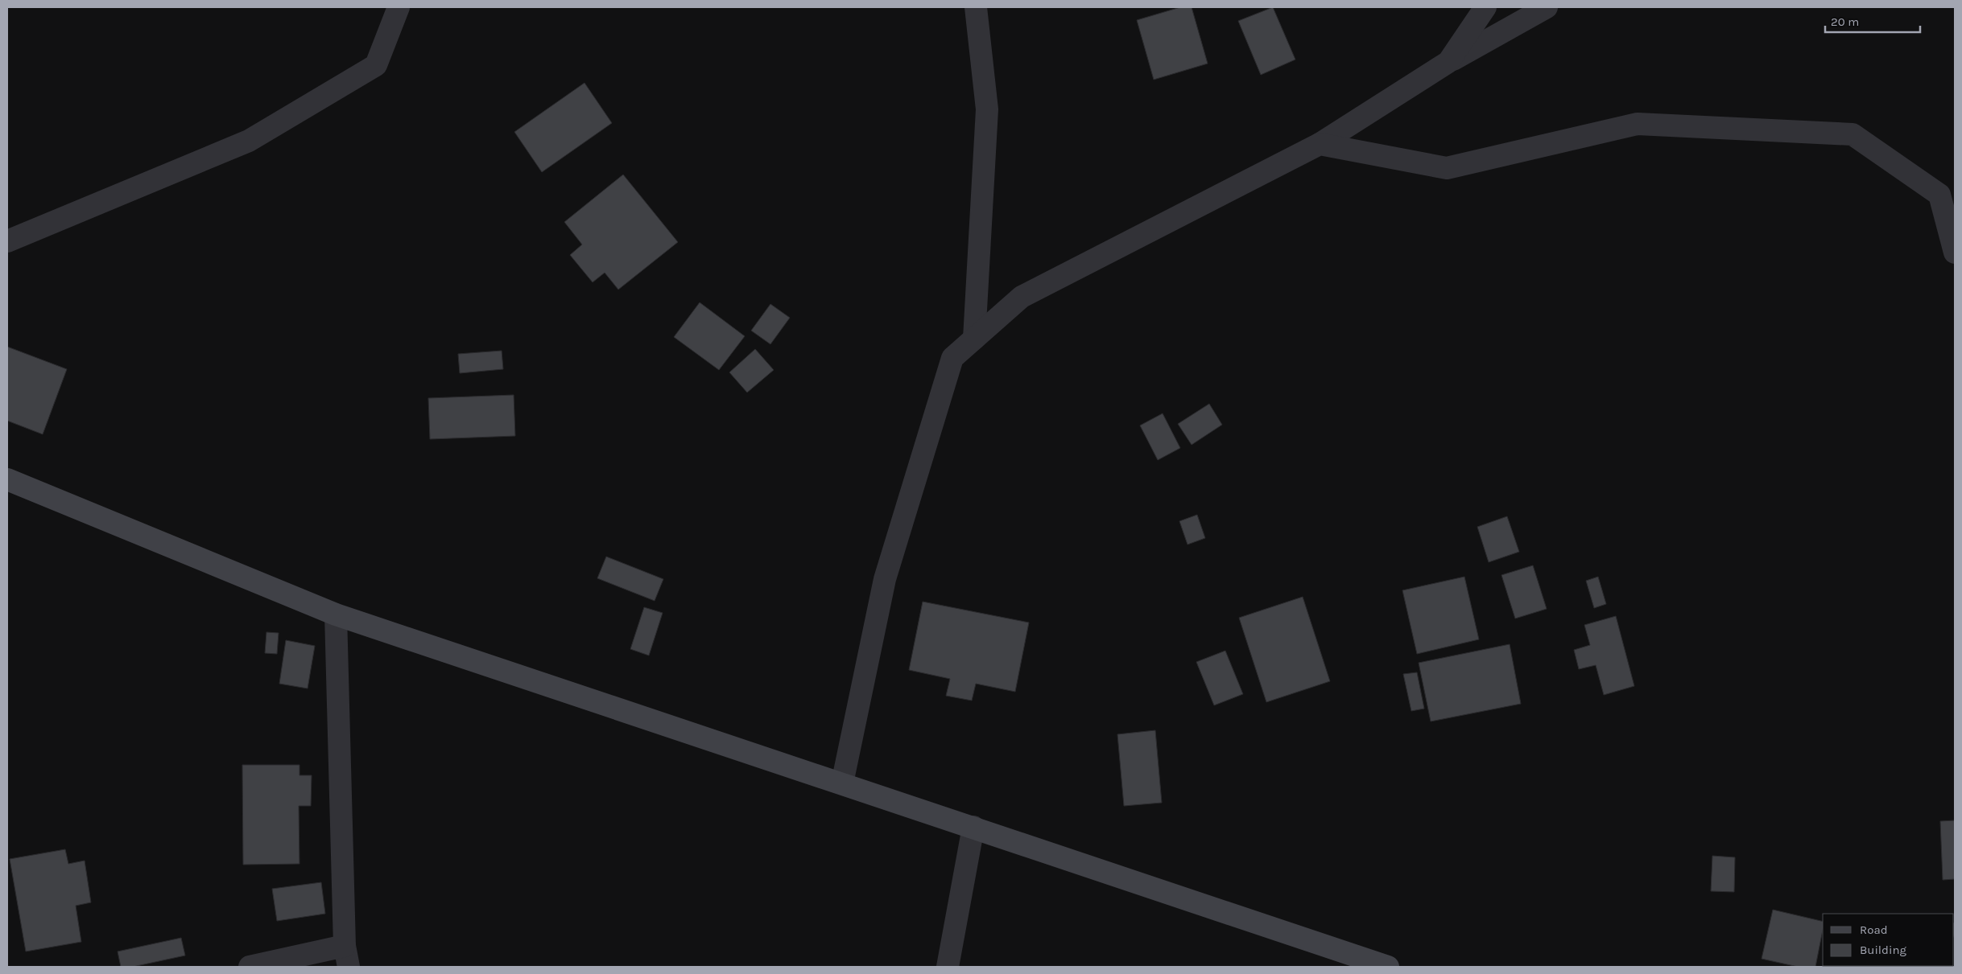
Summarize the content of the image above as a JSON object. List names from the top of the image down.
{
  "legend": ["Road", "Building"],
  "scale_bar": "20 m"
}
